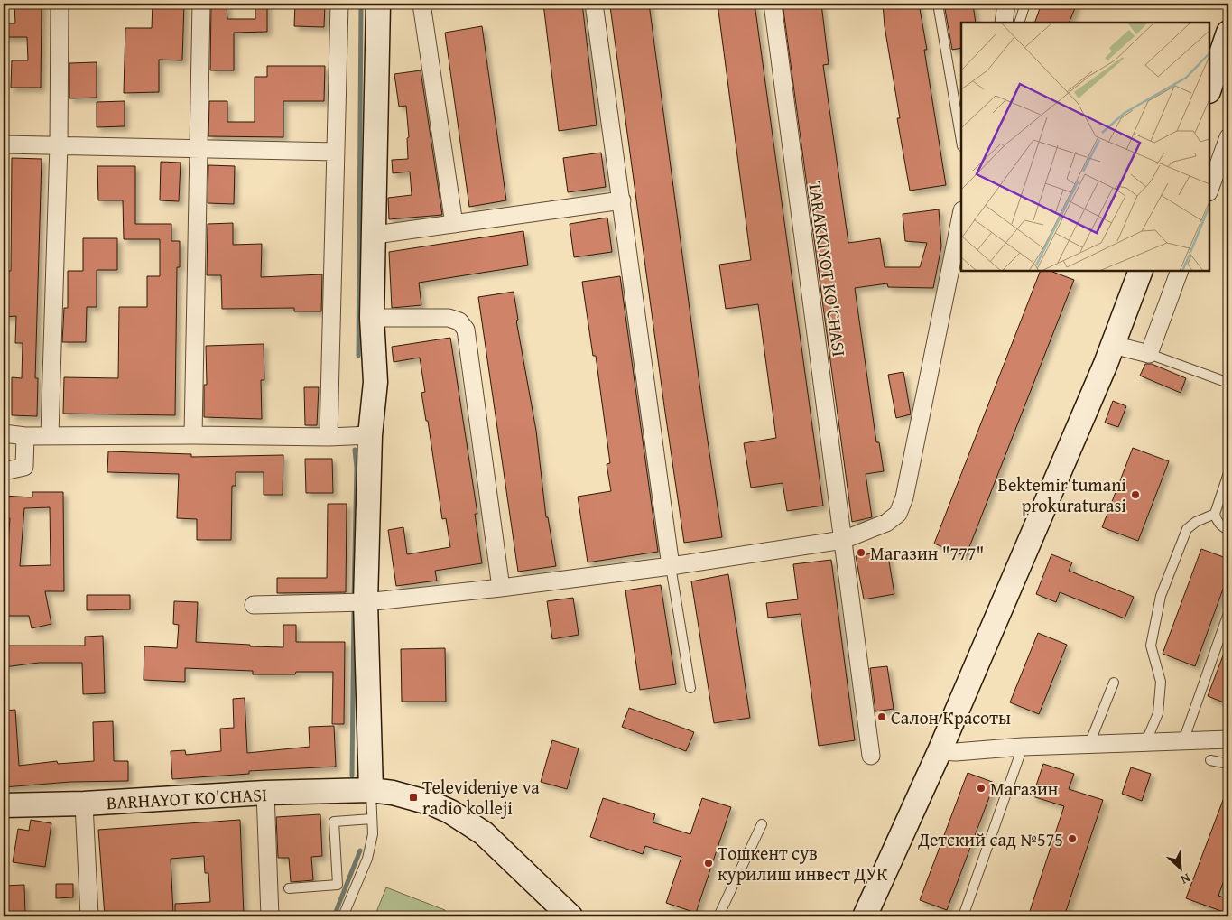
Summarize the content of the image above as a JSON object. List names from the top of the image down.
{
  "streets": {
    "street": ["TARAKKIYOT KO'CHASI", "BARHAYOT KO'CHASI"]
  },
  "places": {
    "other": [
      "Bektemir tumani prokuraturasi",
      "Магазин \"777\"",
      "Салон Красоты",
      "Магазин",
      "Детский сад №575",
      "Тошкент сув курилиш инвест ДУК"
    ],
    "transit": ["Televideniye va radio kolleji"]
  },
  "north": "bottom right"
}
